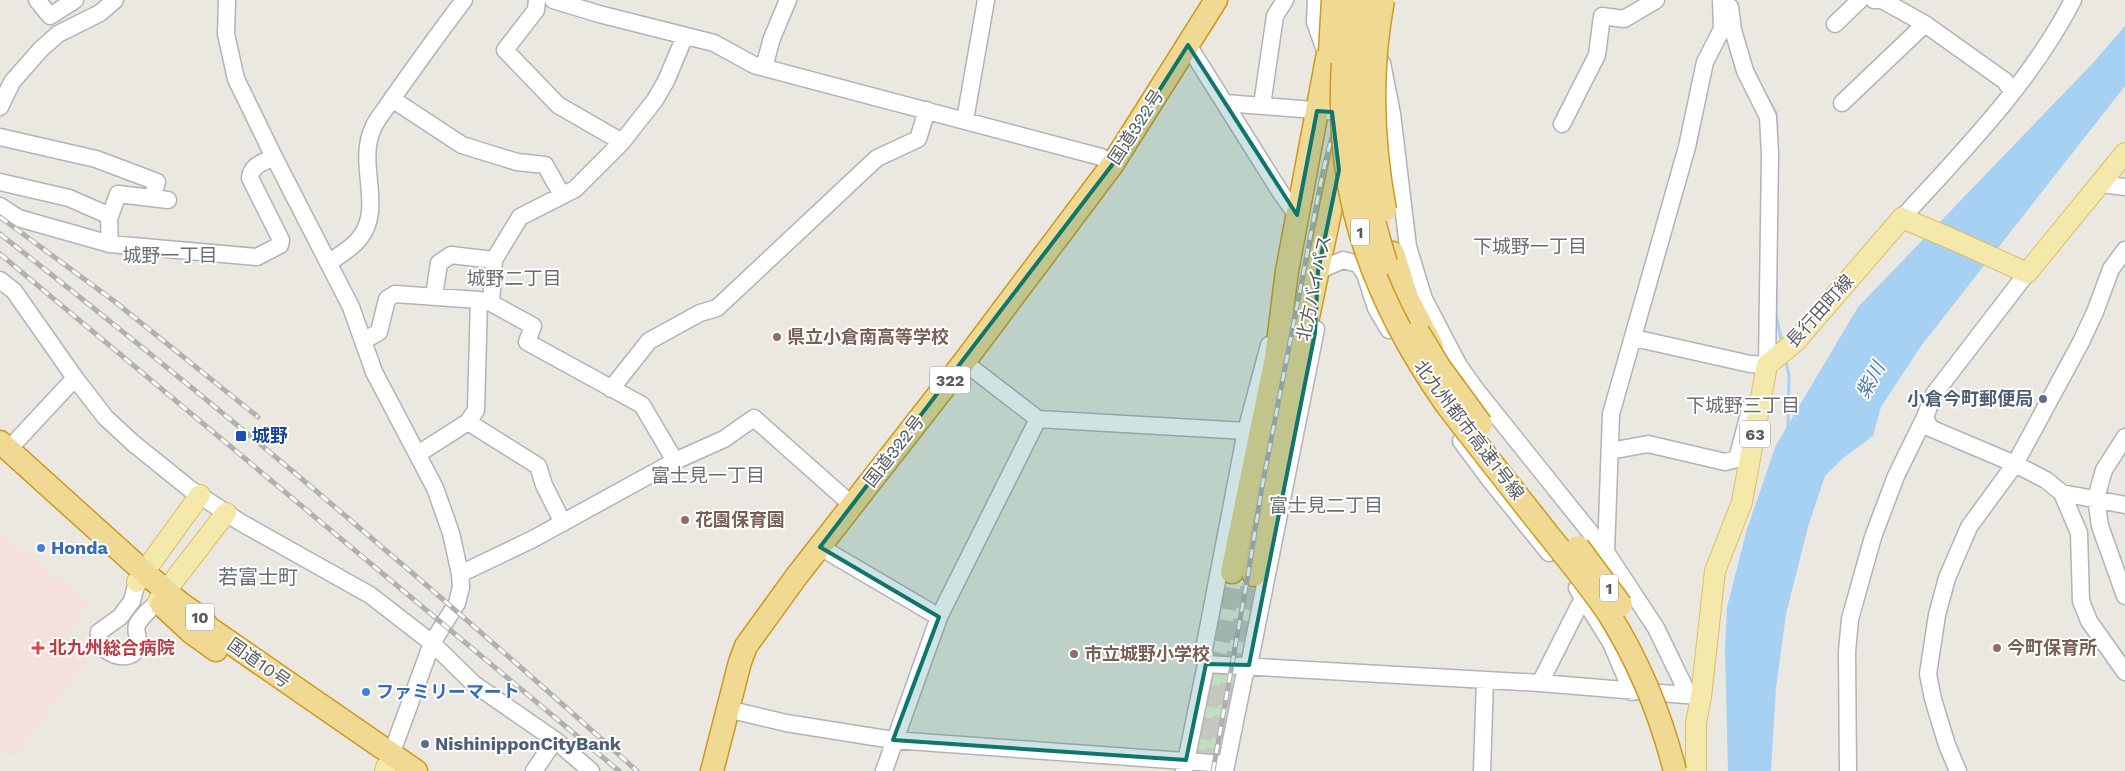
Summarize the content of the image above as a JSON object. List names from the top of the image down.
{
  "streets": {
    "highway": [
      "国道322号",
      "1",
      "北方バイパス",
      "322",
      "北九州都市高速1号線",
      "10",
      "国道10号"
    ],
    "main road": ["長行田町線", "63"]
  },
  "crossings": [
    ["北方バイパス", "北九州都市高速1号線"],
    ["長行田町線", "63"]
  ],
  "districts": [
    "下城野一丁目",
    "城野一丁目",
    "城野二丁目",
    "下城野三丁目",
    "富士見一丁目",
    "富士見二丁目",
    "若富士町"
  ],
  "water": ["紫川"],
  "places": {
    "other": [
      "県立小倉南高等学校",
      "小倉今町郵便局",
      "花園保育園",
      "Honda",
      "今町保育所",
      "市立城野小学校",
      "ファミリーマート",
      "NishinipponCityBank"
    ],
    "transit": ["城野"],
    "health": ["北九州総合病院"]
  }
}
